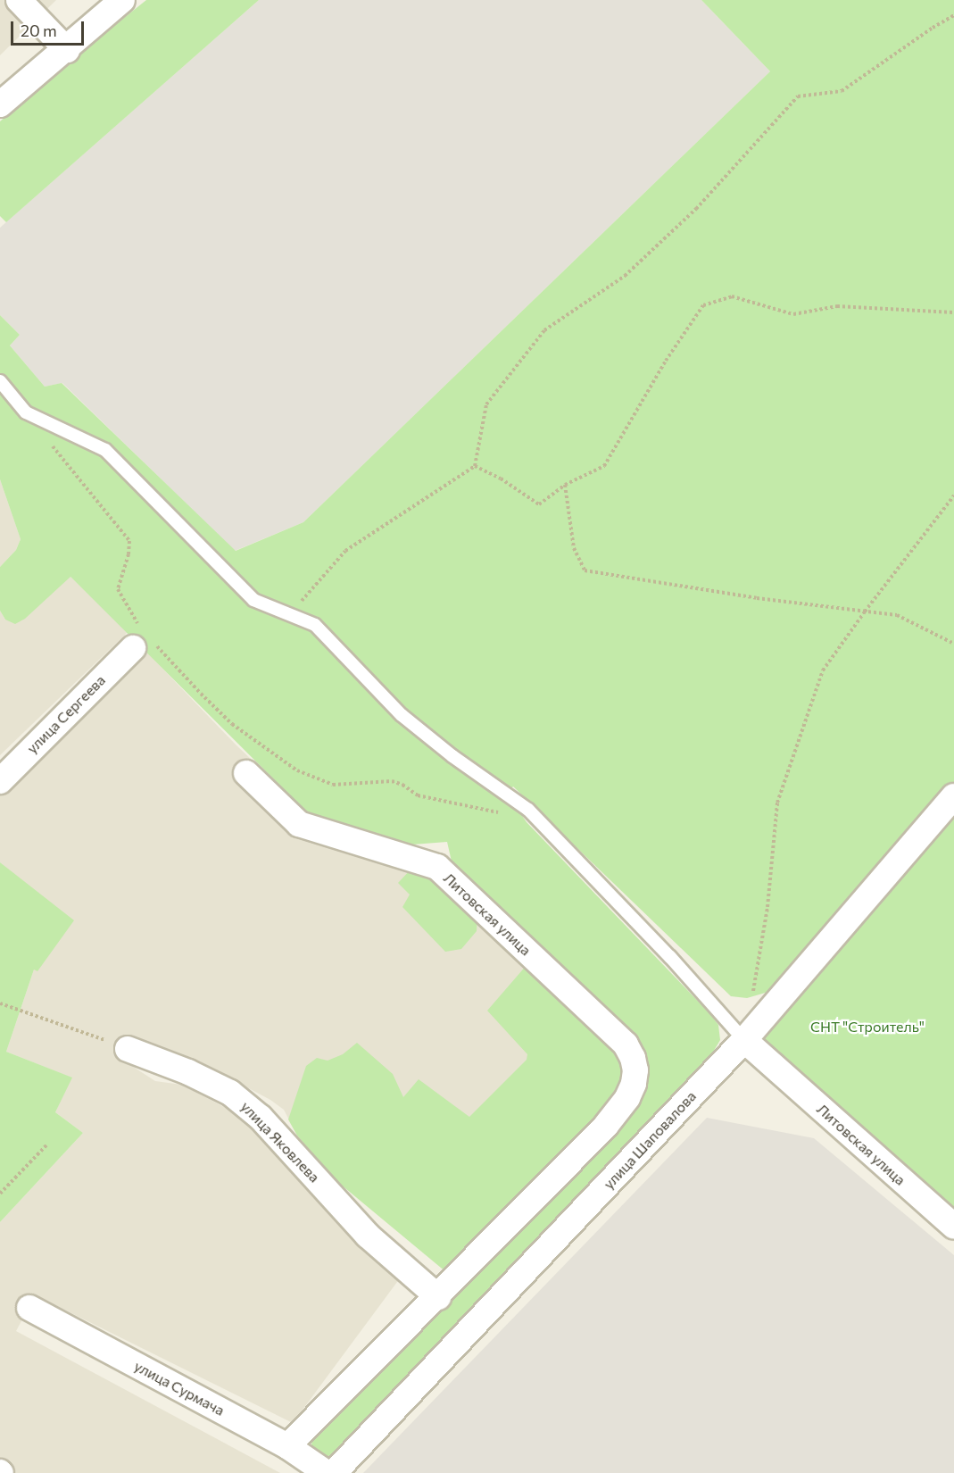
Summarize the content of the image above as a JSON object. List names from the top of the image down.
{
  "streets": {
    "street": [
      "улица Сергеева",
      "Литовская улица",
      "улица Шаповалова",
      "улица Яковлева",
      "улица Сурмача"
    ]
  },
  "crossings": [
    ["Литовская улица", "улица Шаповалова"],
    ["Литовская улица", "улица Яковлева"]
  ],
  "parks": ["СНТ \"Строитель\""],
  "scale_bar": "20 m"
}
